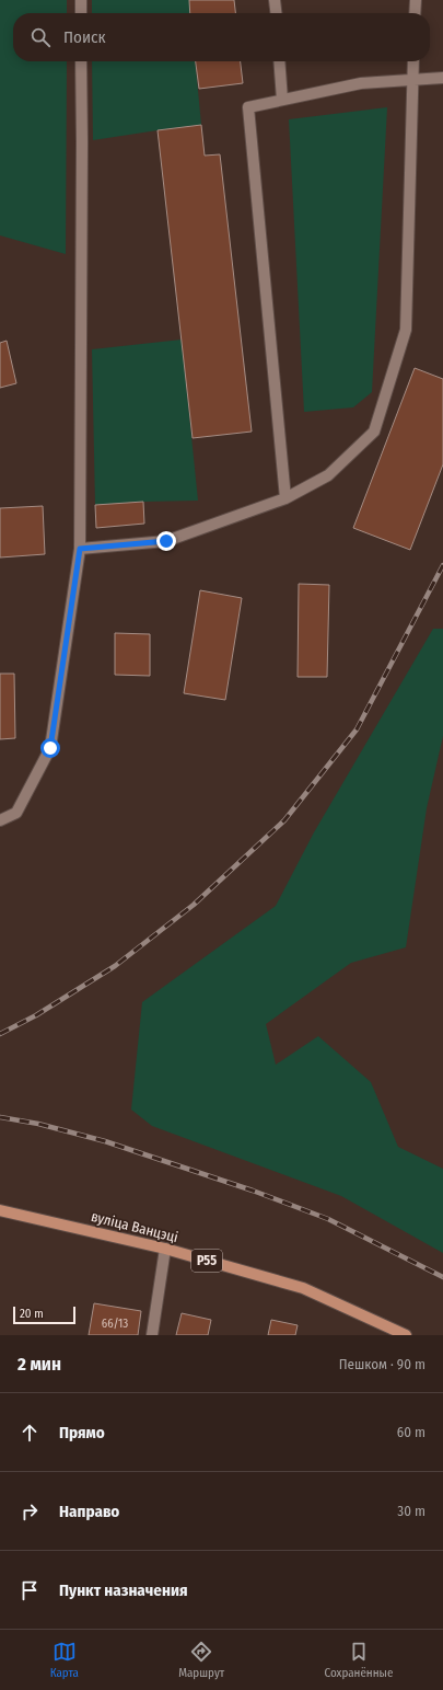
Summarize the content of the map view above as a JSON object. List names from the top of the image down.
{
  "streets": {
    "main road": ["вуліца Ванцэці", "Р55"]
  },
  "house_numbers": ["66/13"],
  "scale_bar": "20 m",
  "page": {
    "search": "Поиск",
    "scale": "20 m",
    "heading": ["2 мин", "Пешком · 90 m"],
    "list": [
      ["Прямо", "60 m"],
      ["Направо", "30 m"],
      "Пункт назначения"
    ],
    "nav": ["Карта", "Маршрут", "Сохранённые"]
  }
}
